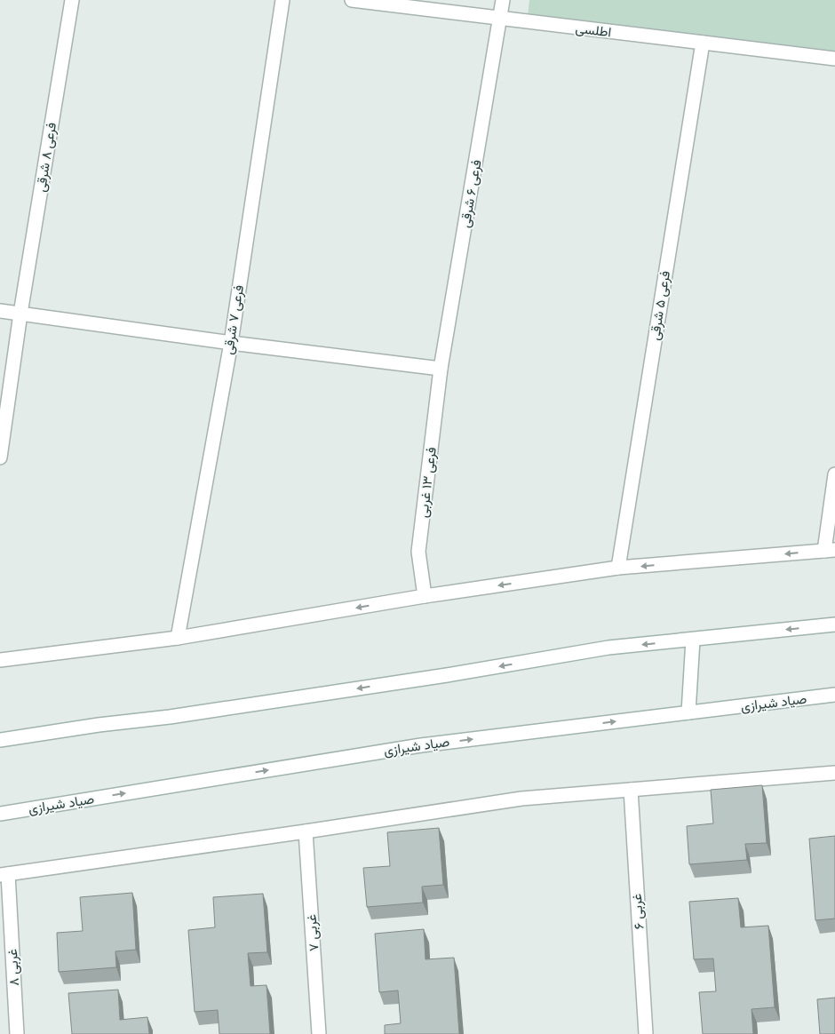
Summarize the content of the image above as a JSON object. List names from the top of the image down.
{
  "streets": {
    "street": [
      "اطلسی",
      "فرعی ۸ شرقی",
      "فرعی ۶ شرقی",
      "فرعی ۵ شرقی",
      "فرعی ۷ شرقی",
      "فرعی ۱۳ غربی",
      "صیاد شیرازی",
      "۶ غربی",
      "۷ غربی",
      "۸ غربی"
    ]
  },
  "crossings": [
    ["اطلسی", "فرعی ۶ شرقی"],
    ["اطلسی", "فرعی ۵ شرقی"],
    ["فرعی ۶ شرقی", "فرعی ۱۳ غربی"]
  ]
}
